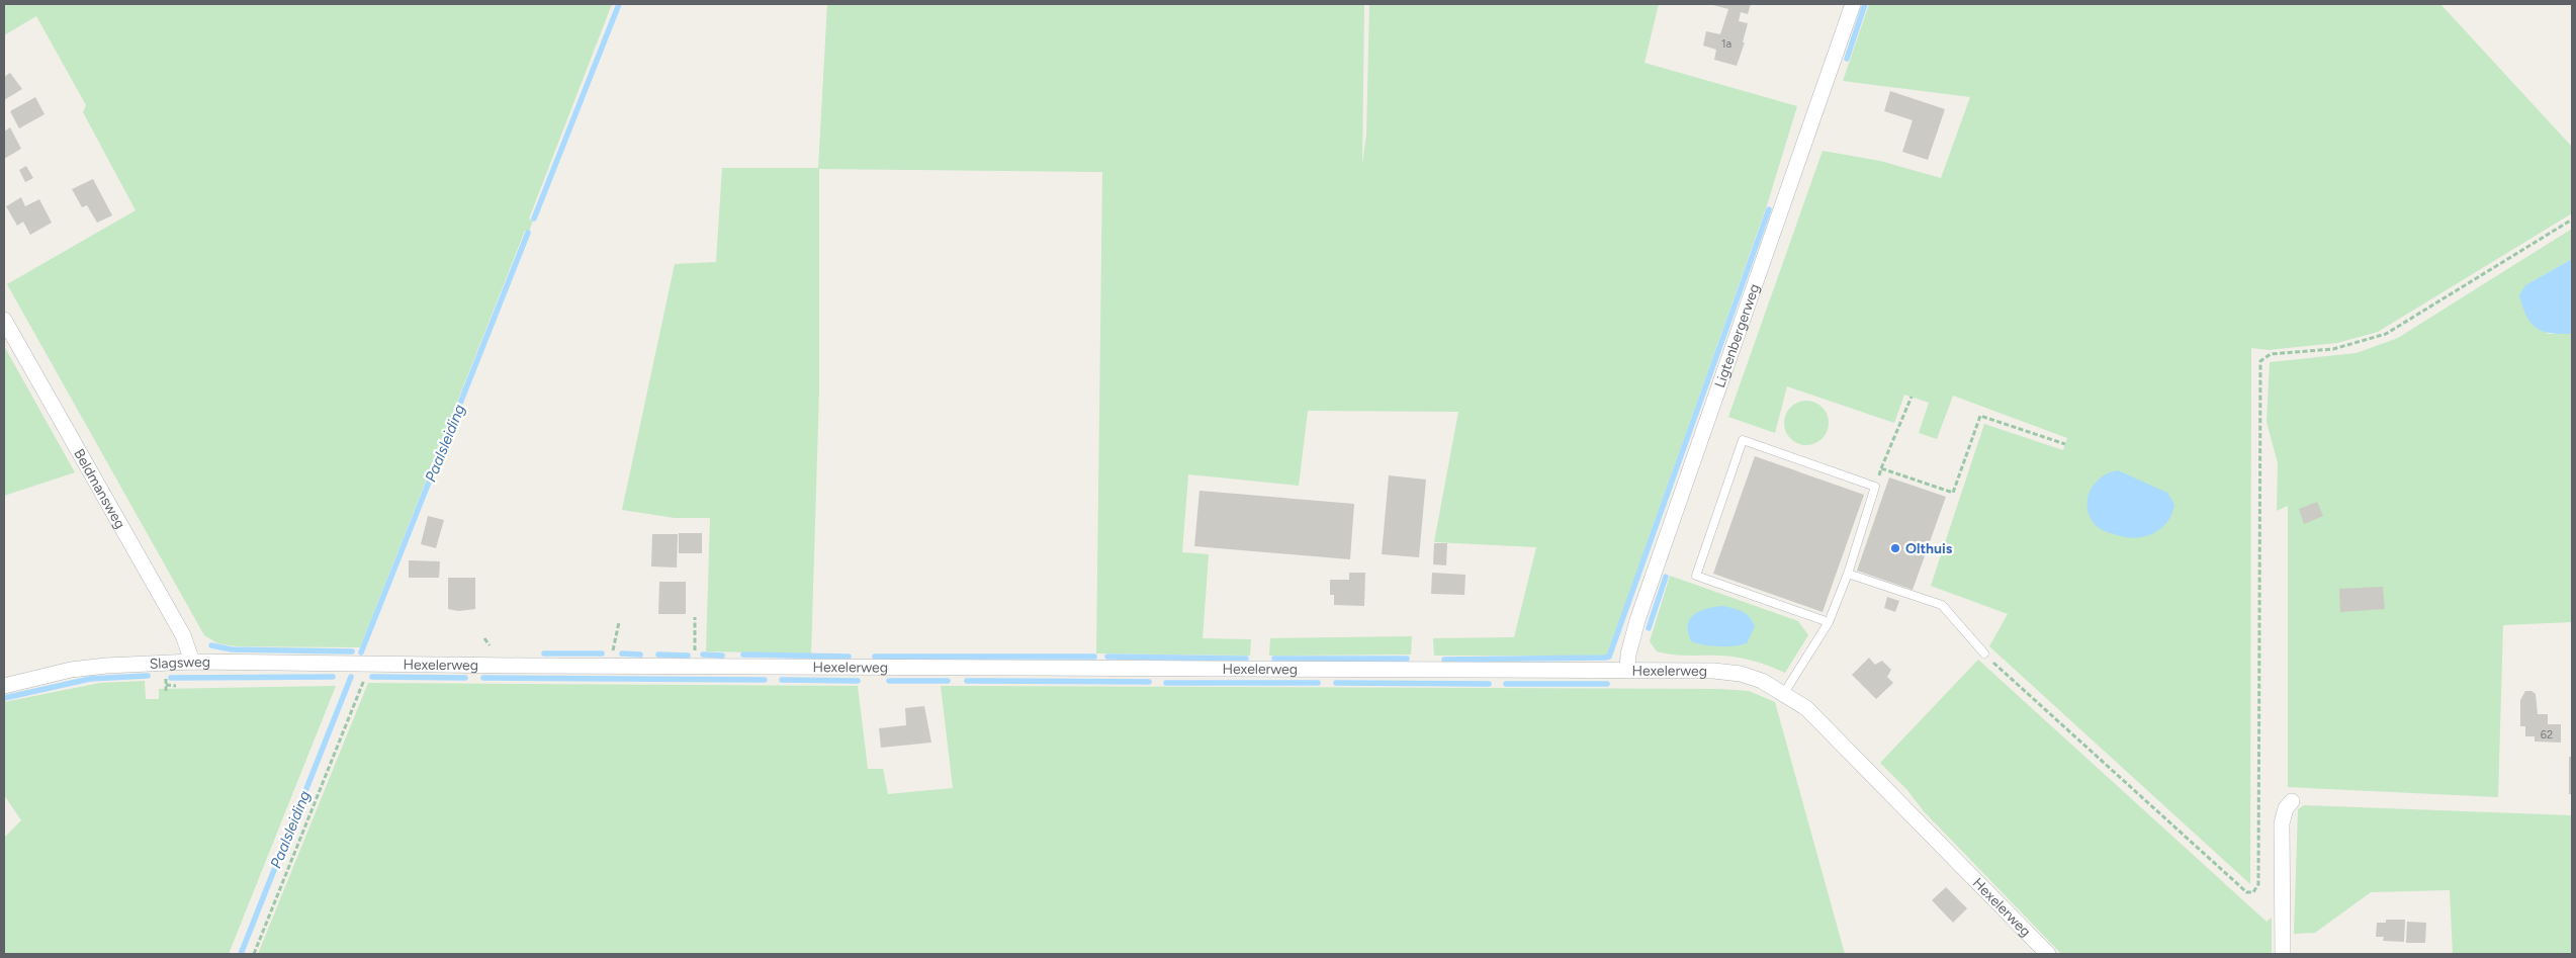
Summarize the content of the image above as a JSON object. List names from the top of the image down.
{
  "streets": {
    "street": [
      "Ligtenbergerweg",
      "Beldmansweg",
      "Slagsweg",
      "Hexelerweg"
    ]
  },
  "crossings": [
    ["Ligtenbergerweg", "Hexelerweg"],
    ["Beldmansweg", "Slagsweg"],
    ["Slagsweg", "Hexelerweg"]
  ],
  "water": ["Paalsleiding"],
  "places": ["Olthuis"],
  "house_numbers": ["1a", "62"]
}
